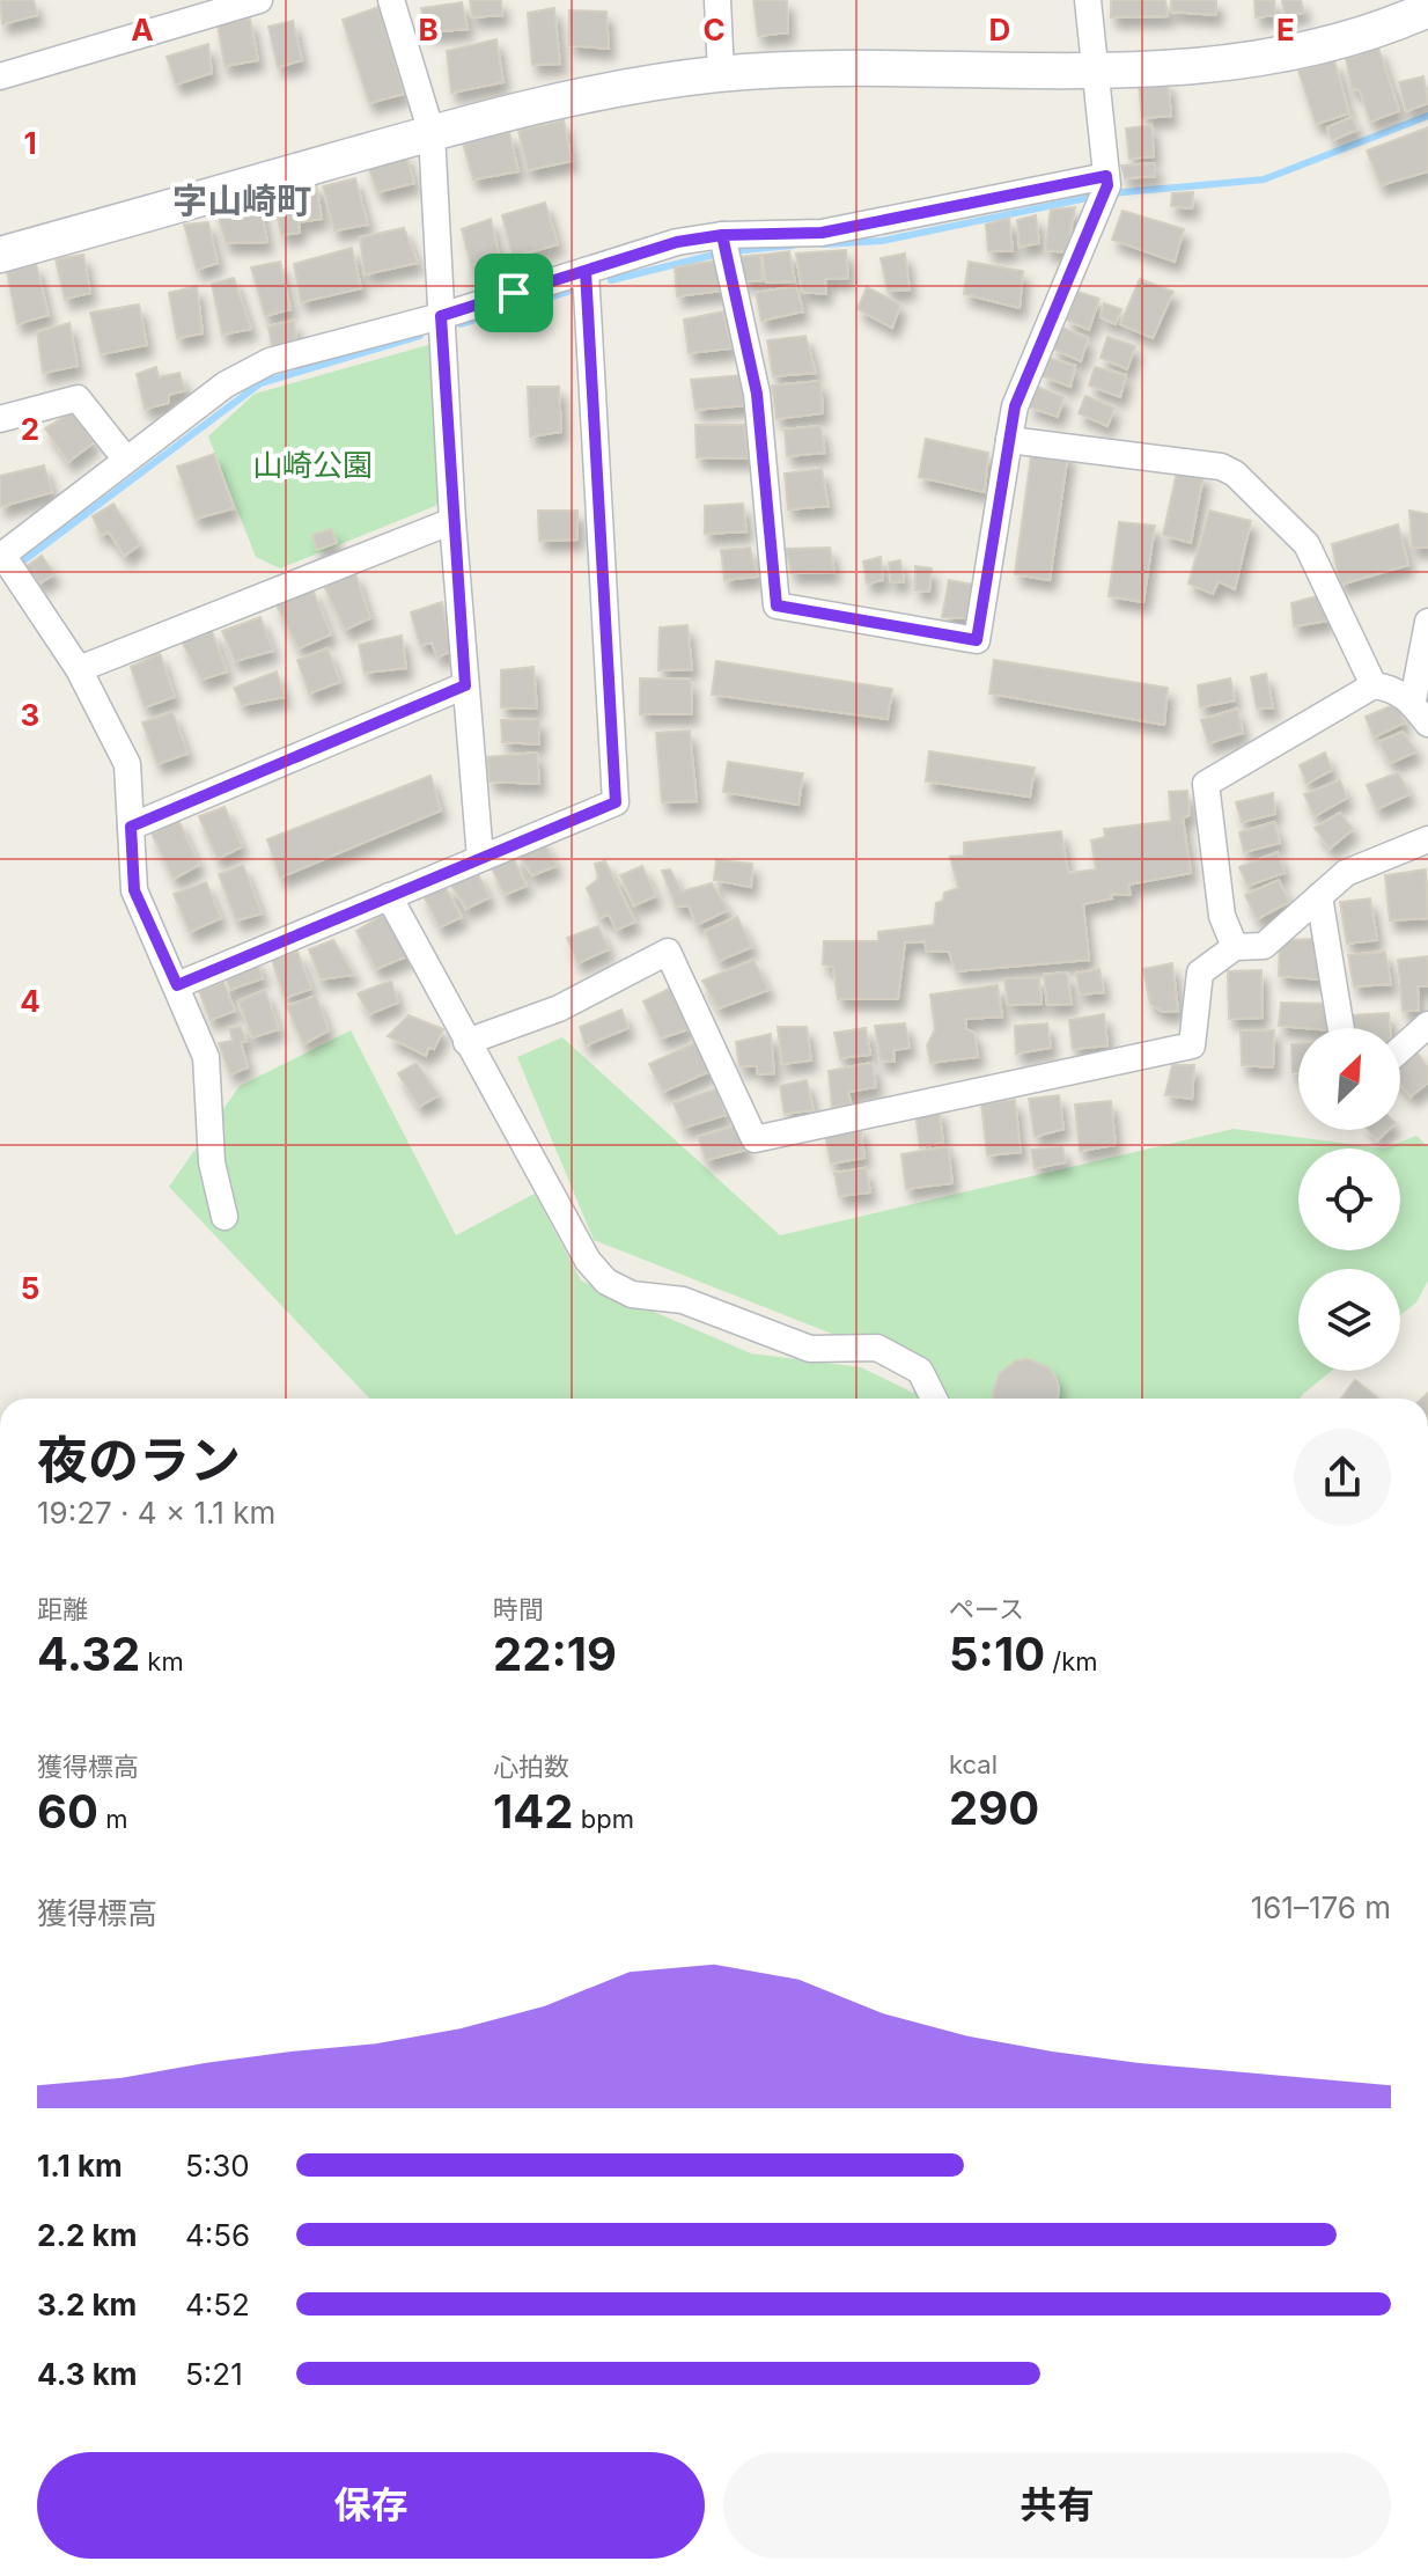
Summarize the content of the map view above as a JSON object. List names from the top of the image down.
{
  "districts": ["字山崎町"],
  "parks": ["山崎公園"],
  "north": "top right",
  "page": {
    "heading": ["夜のラン", "19:27 · 4 × 1.1 km"],
    "stats": [
      ["距離", "4.32 km"],
      ["時間", "22:19"],
      ["ペース", "5:10 /km"],
      ["獲得標高", "60 m"],
      ["心拍数", "142 bpm"],
      ["kcal", "290"]
    ],
    "chart": ["獲得標高", "161–176 m"],
    "list": [
      {
        "name": "1.1 km",
        "note": "5:30"
      },
      {
        "name": "2.2 km",
        "note": "4:56"
      },
      {
        "name": "3.2 km",
        "note": "4:52"
      },
      {
        "name": "4.3 km",
        "note": "5:21"
      }
    ],
    "buttons": ["保存", "共有"]
  },
  "grid": {
    "columns": [
      "A",
      "B",
      "C",
      "D",
      "E"
    ],
    "rows": [
      "1",
      "2",
      "3",
      "4",
      "5"
    ]
  }
}
